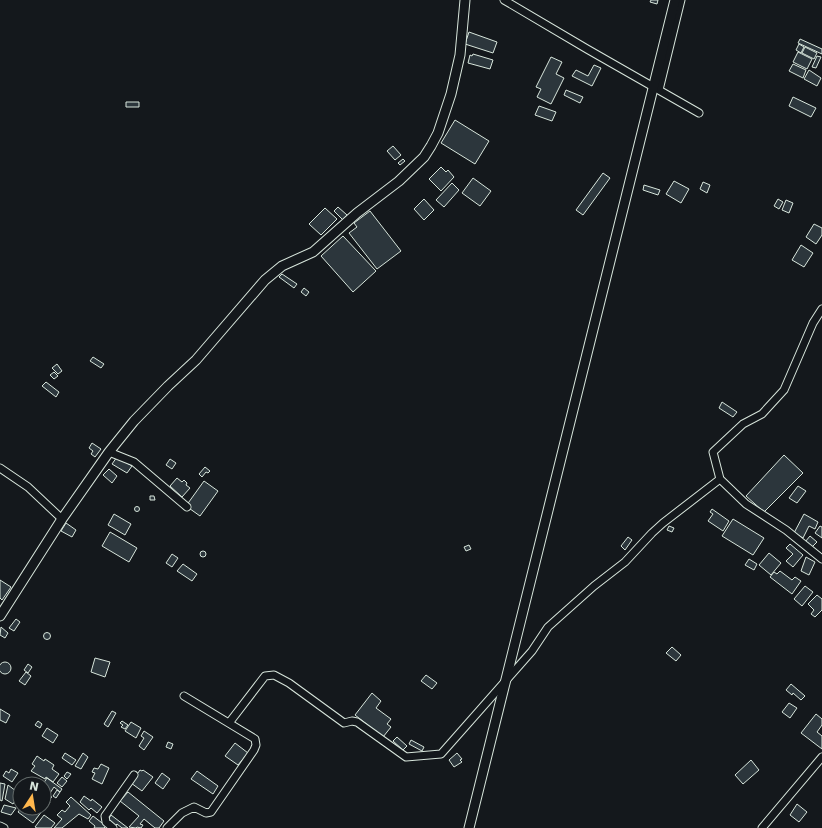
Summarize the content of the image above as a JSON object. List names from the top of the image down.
{
  "north": "top"
}
